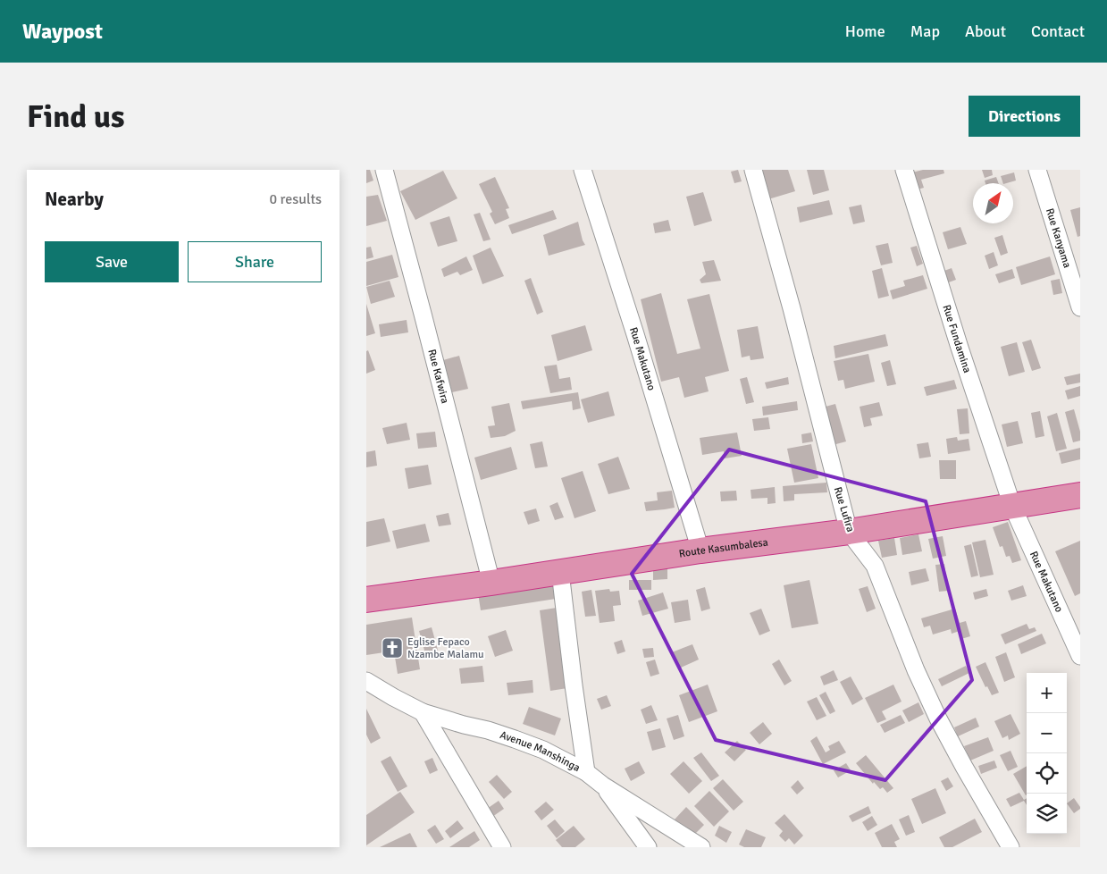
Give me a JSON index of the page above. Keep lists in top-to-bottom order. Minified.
{"streets":{"highway":["Route Kasumbalesa"],"street":["Rue Kanyama","Rue Fundamina","Rue Makutano","Rue Kafwira","Rue Lufira","Avenue Manshinga"]},"crossings":[["Rue Fundamina","Rue Makutano"],["Rue Fundamina","Route Kasumbalesa"],["Rue Makutano","Route Kasumbalesa"],["Rue Kafwira","Route Kasumbalesa"],["Rue Lufira","Route Kasumbalesa"]],"places":{"church":["Eglise Fepaco Nzambe Malamu"]},"north":"top right","page":{"header":"Waypost","nav":["Home","Map","About","Contact"],"buttons":["Directions",["Save","Share"]],"title":"Find us","heading":["Nearby","0 results"],"map_buttons":["+","−"]}}
